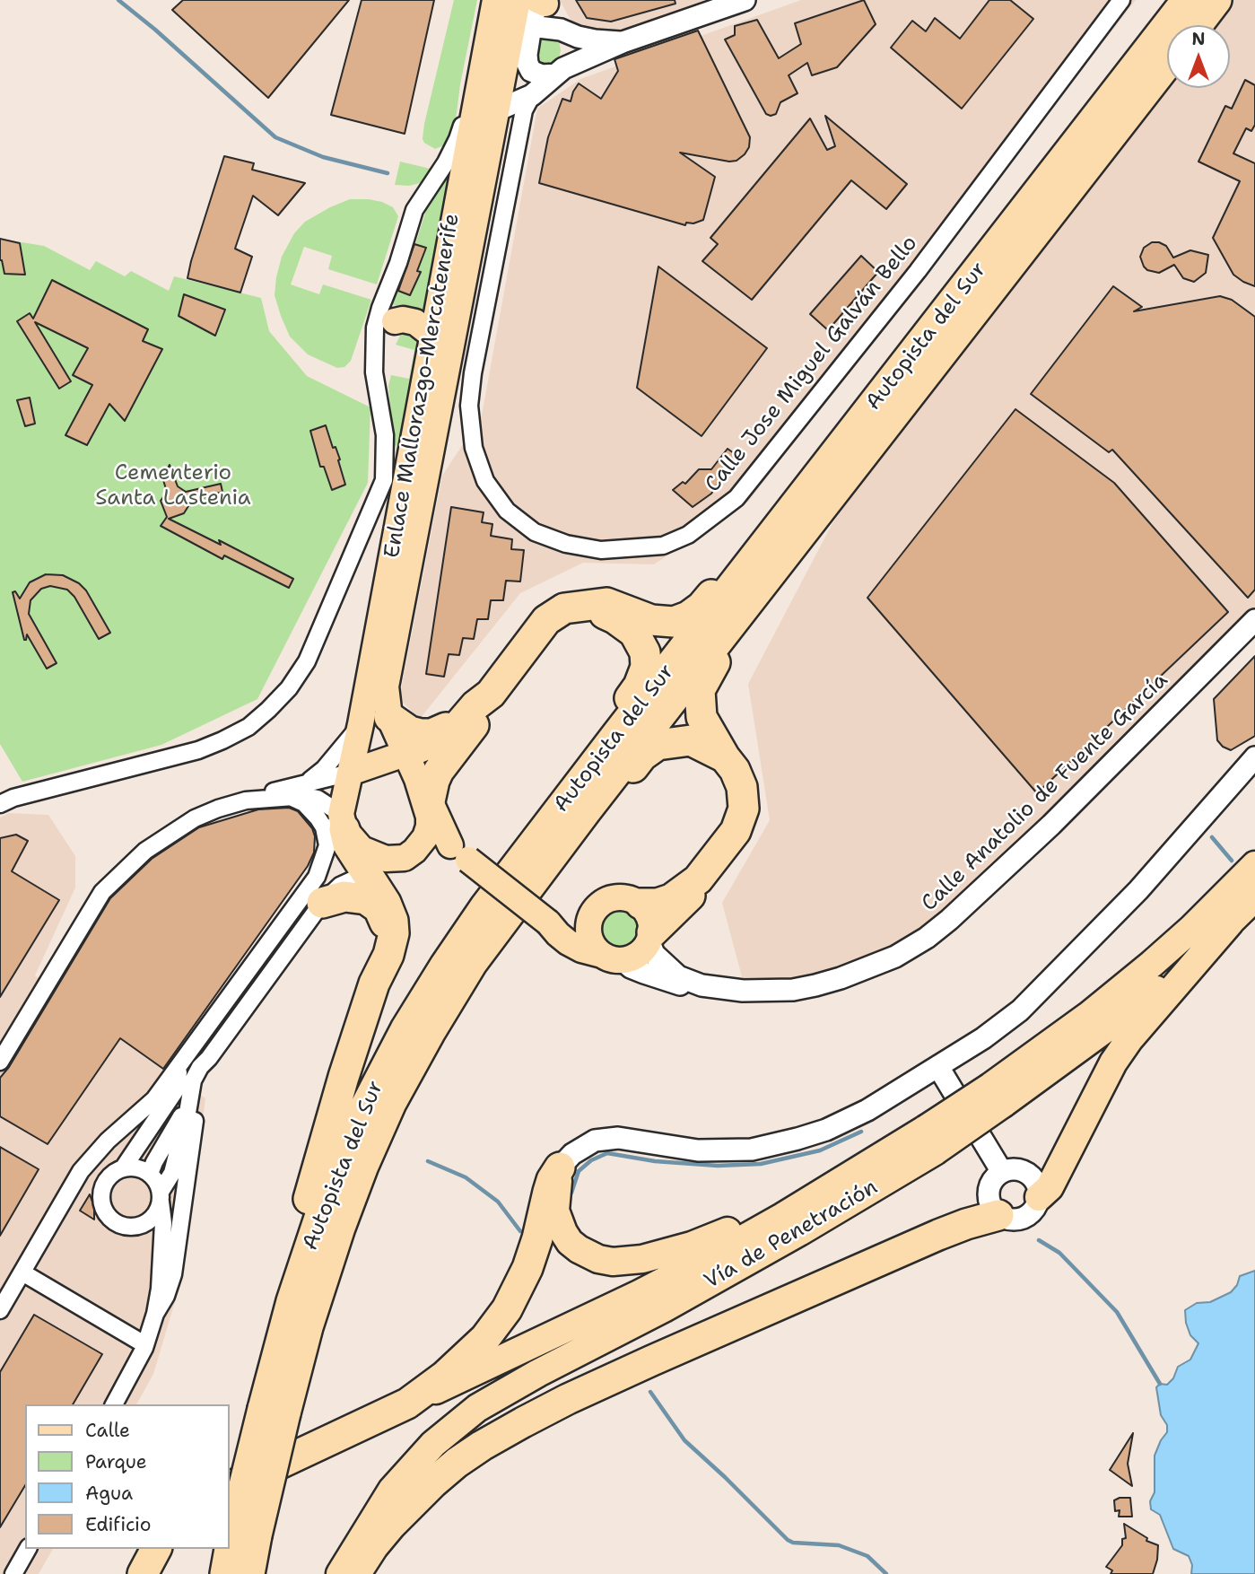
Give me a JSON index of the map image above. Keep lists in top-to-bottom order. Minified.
{"streets":{"highway":["Autopista del Sur","Vía de Penetración"],"main road":["Enlace Mallorazgo-Mercatenerife"],"street":["Calle Jose Miguel Galván Bello","Calle Anatolio de Fuente García"]},"parks":["Cementerio Santa Lastenia"],"legend":["Calle","Parque","Agua","Edificio"],"north":"top"}
